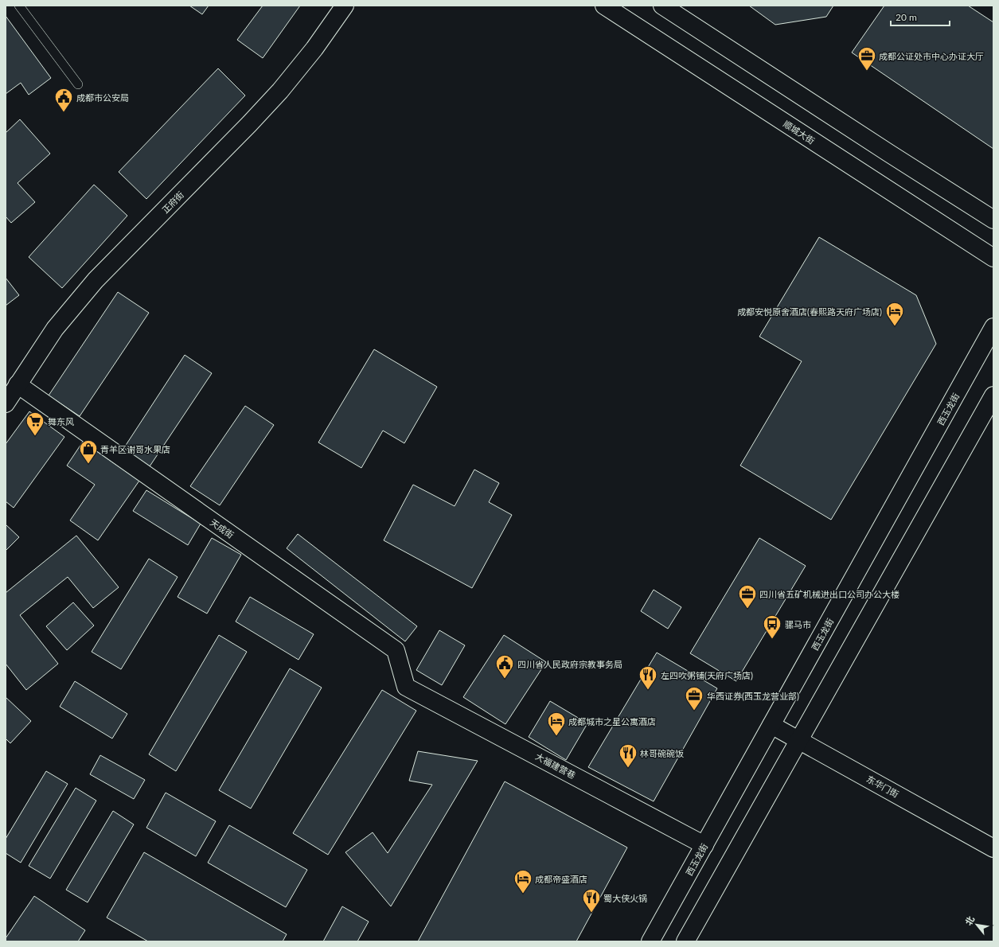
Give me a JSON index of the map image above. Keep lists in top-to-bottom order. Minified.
{"streets":{"main road":["顺城大街","正府街","西玉龙街","天成街","大福建营巷","东华门街"]},"crossings":[["正府街","天成街"],["西玉龙街","大福建营巷"],["西玉龙街","东华门街"],["天成街","大福建营巷"]],"places":{"office":["成都公证处市中心办证大厅","四川省五矿机械进出口公司办公大楼","华西证券(西玉龙营业部)"],"public building":["成都市公安局","四川省人民政府宗教事务局"],"hotel":["成都安悦原舍酒店(春熙路天府广场店)","成都城市之星公寓酒店","成都帝盛酒店"],"supermarket":["舞东风"],"shop":["青羊区谢哥水果店"],"bus stop":["骡马市"],"restaurant":["左四吹粥铺(天府广场店)","林哥碗碗饭","蜀大侠火锅"]},"scale_bar":"20 m","north":"top left"}
